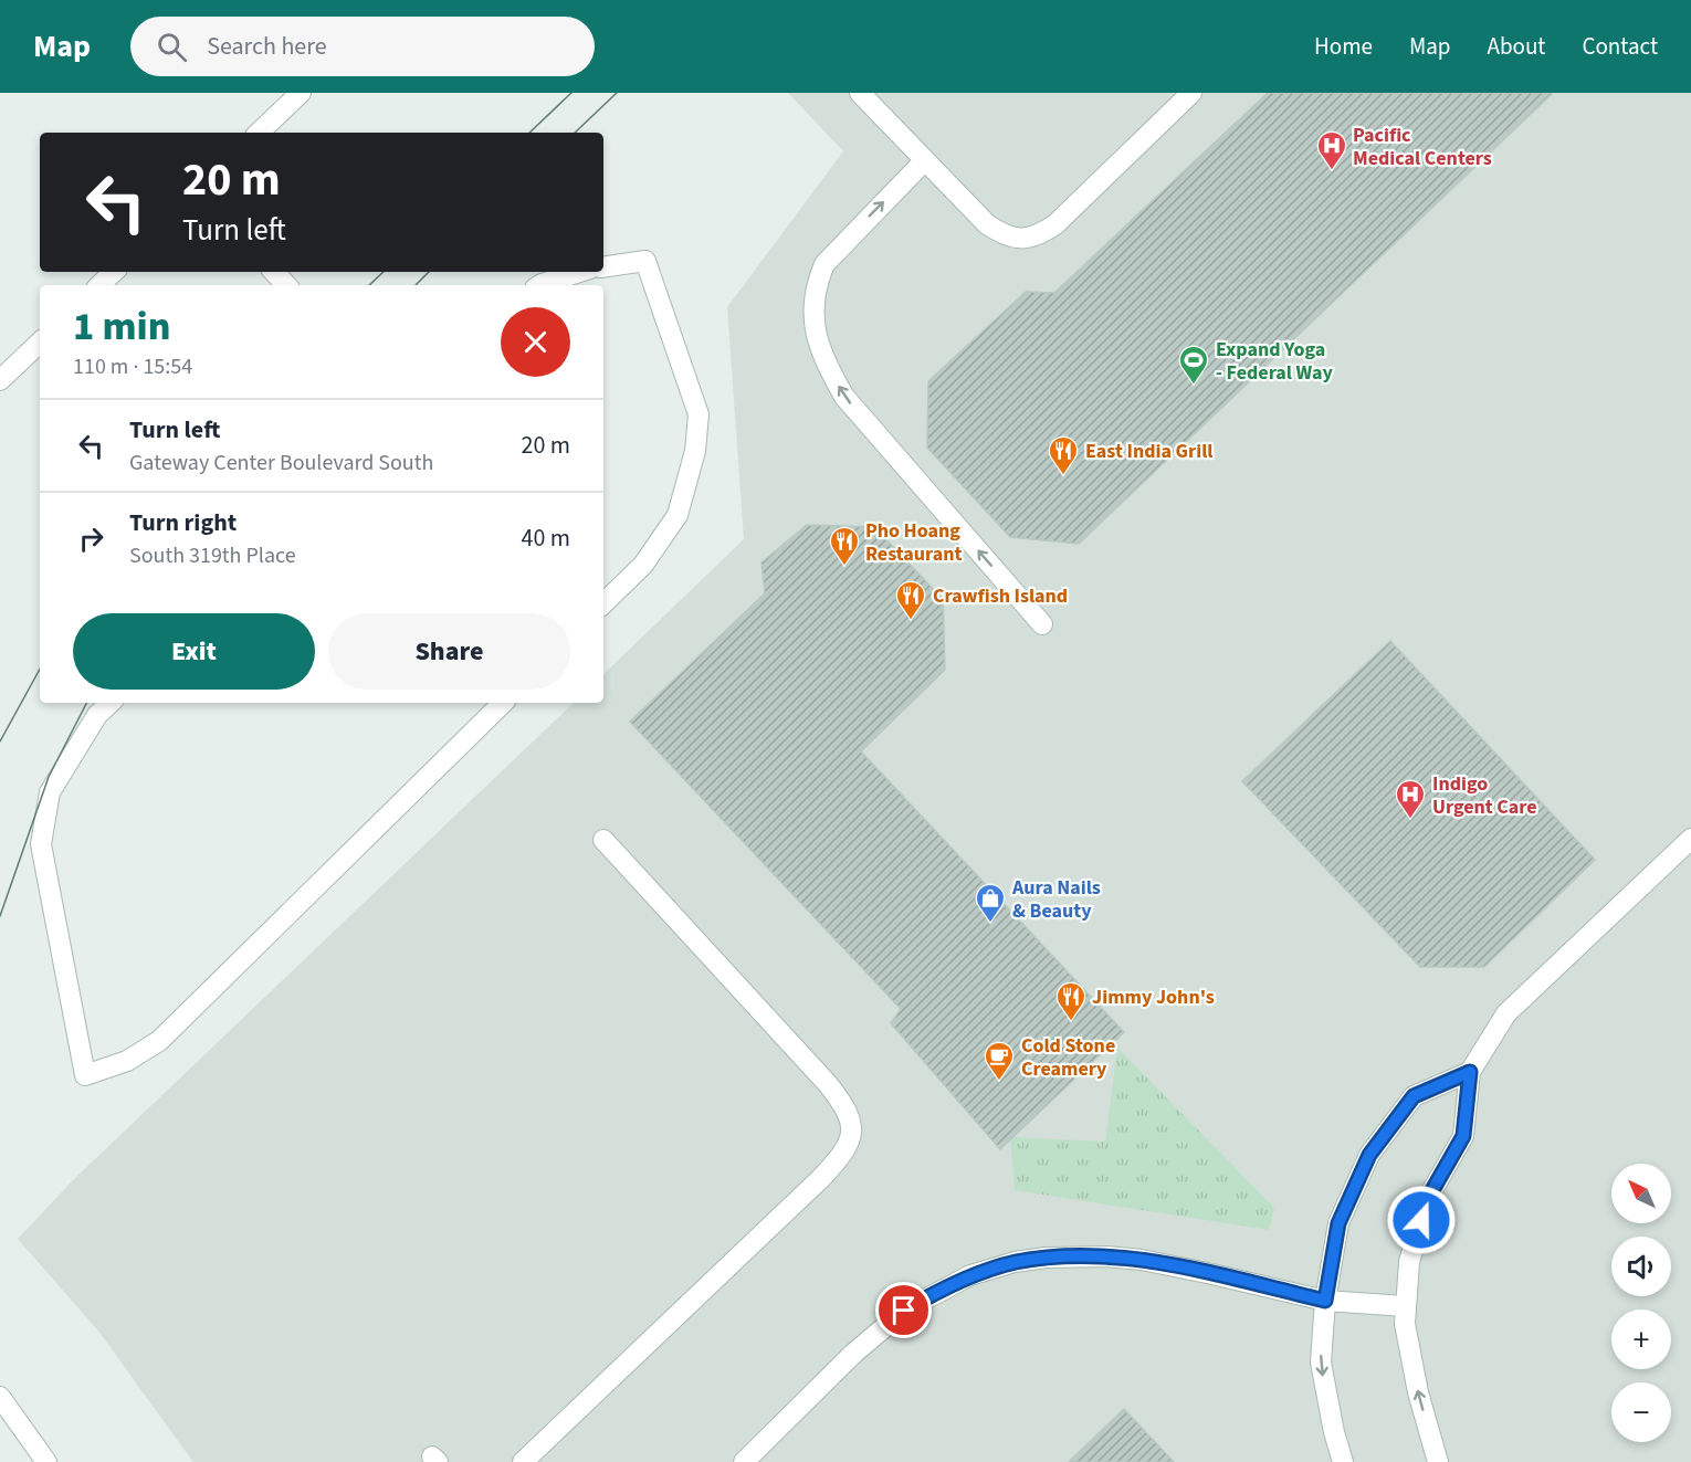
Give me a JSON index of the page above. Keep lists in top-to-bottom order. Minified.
{"places":{"hospital":["Pacific Medical Centers","Indigo Urgent Care"],"sports":["Expand Yoga - Federal Way"],"restaurant":["East India Grill","Pho Hoang Restaurant","Crawfish Island","Jimmy John's"],"shop":["Aura Nails & Beauty"],"cafe":["Cold Stone Creamery"]},"north":"top left","page":{"header":"Map","search":"Search here","nav":["Home","Map","About","Contact"],"turn":["20 m","Turn left"],"heading":["1 min","110 m · 15:54"],"list":[{"name":"Turn left","note":"Gateway Center Boulevard South","value":"20 m"},{"name":"Turn right","note":"South 319th Place","value":"40 m"}],"buttons":["Exit","Share"],"map_buttons":["+","−"]}}
